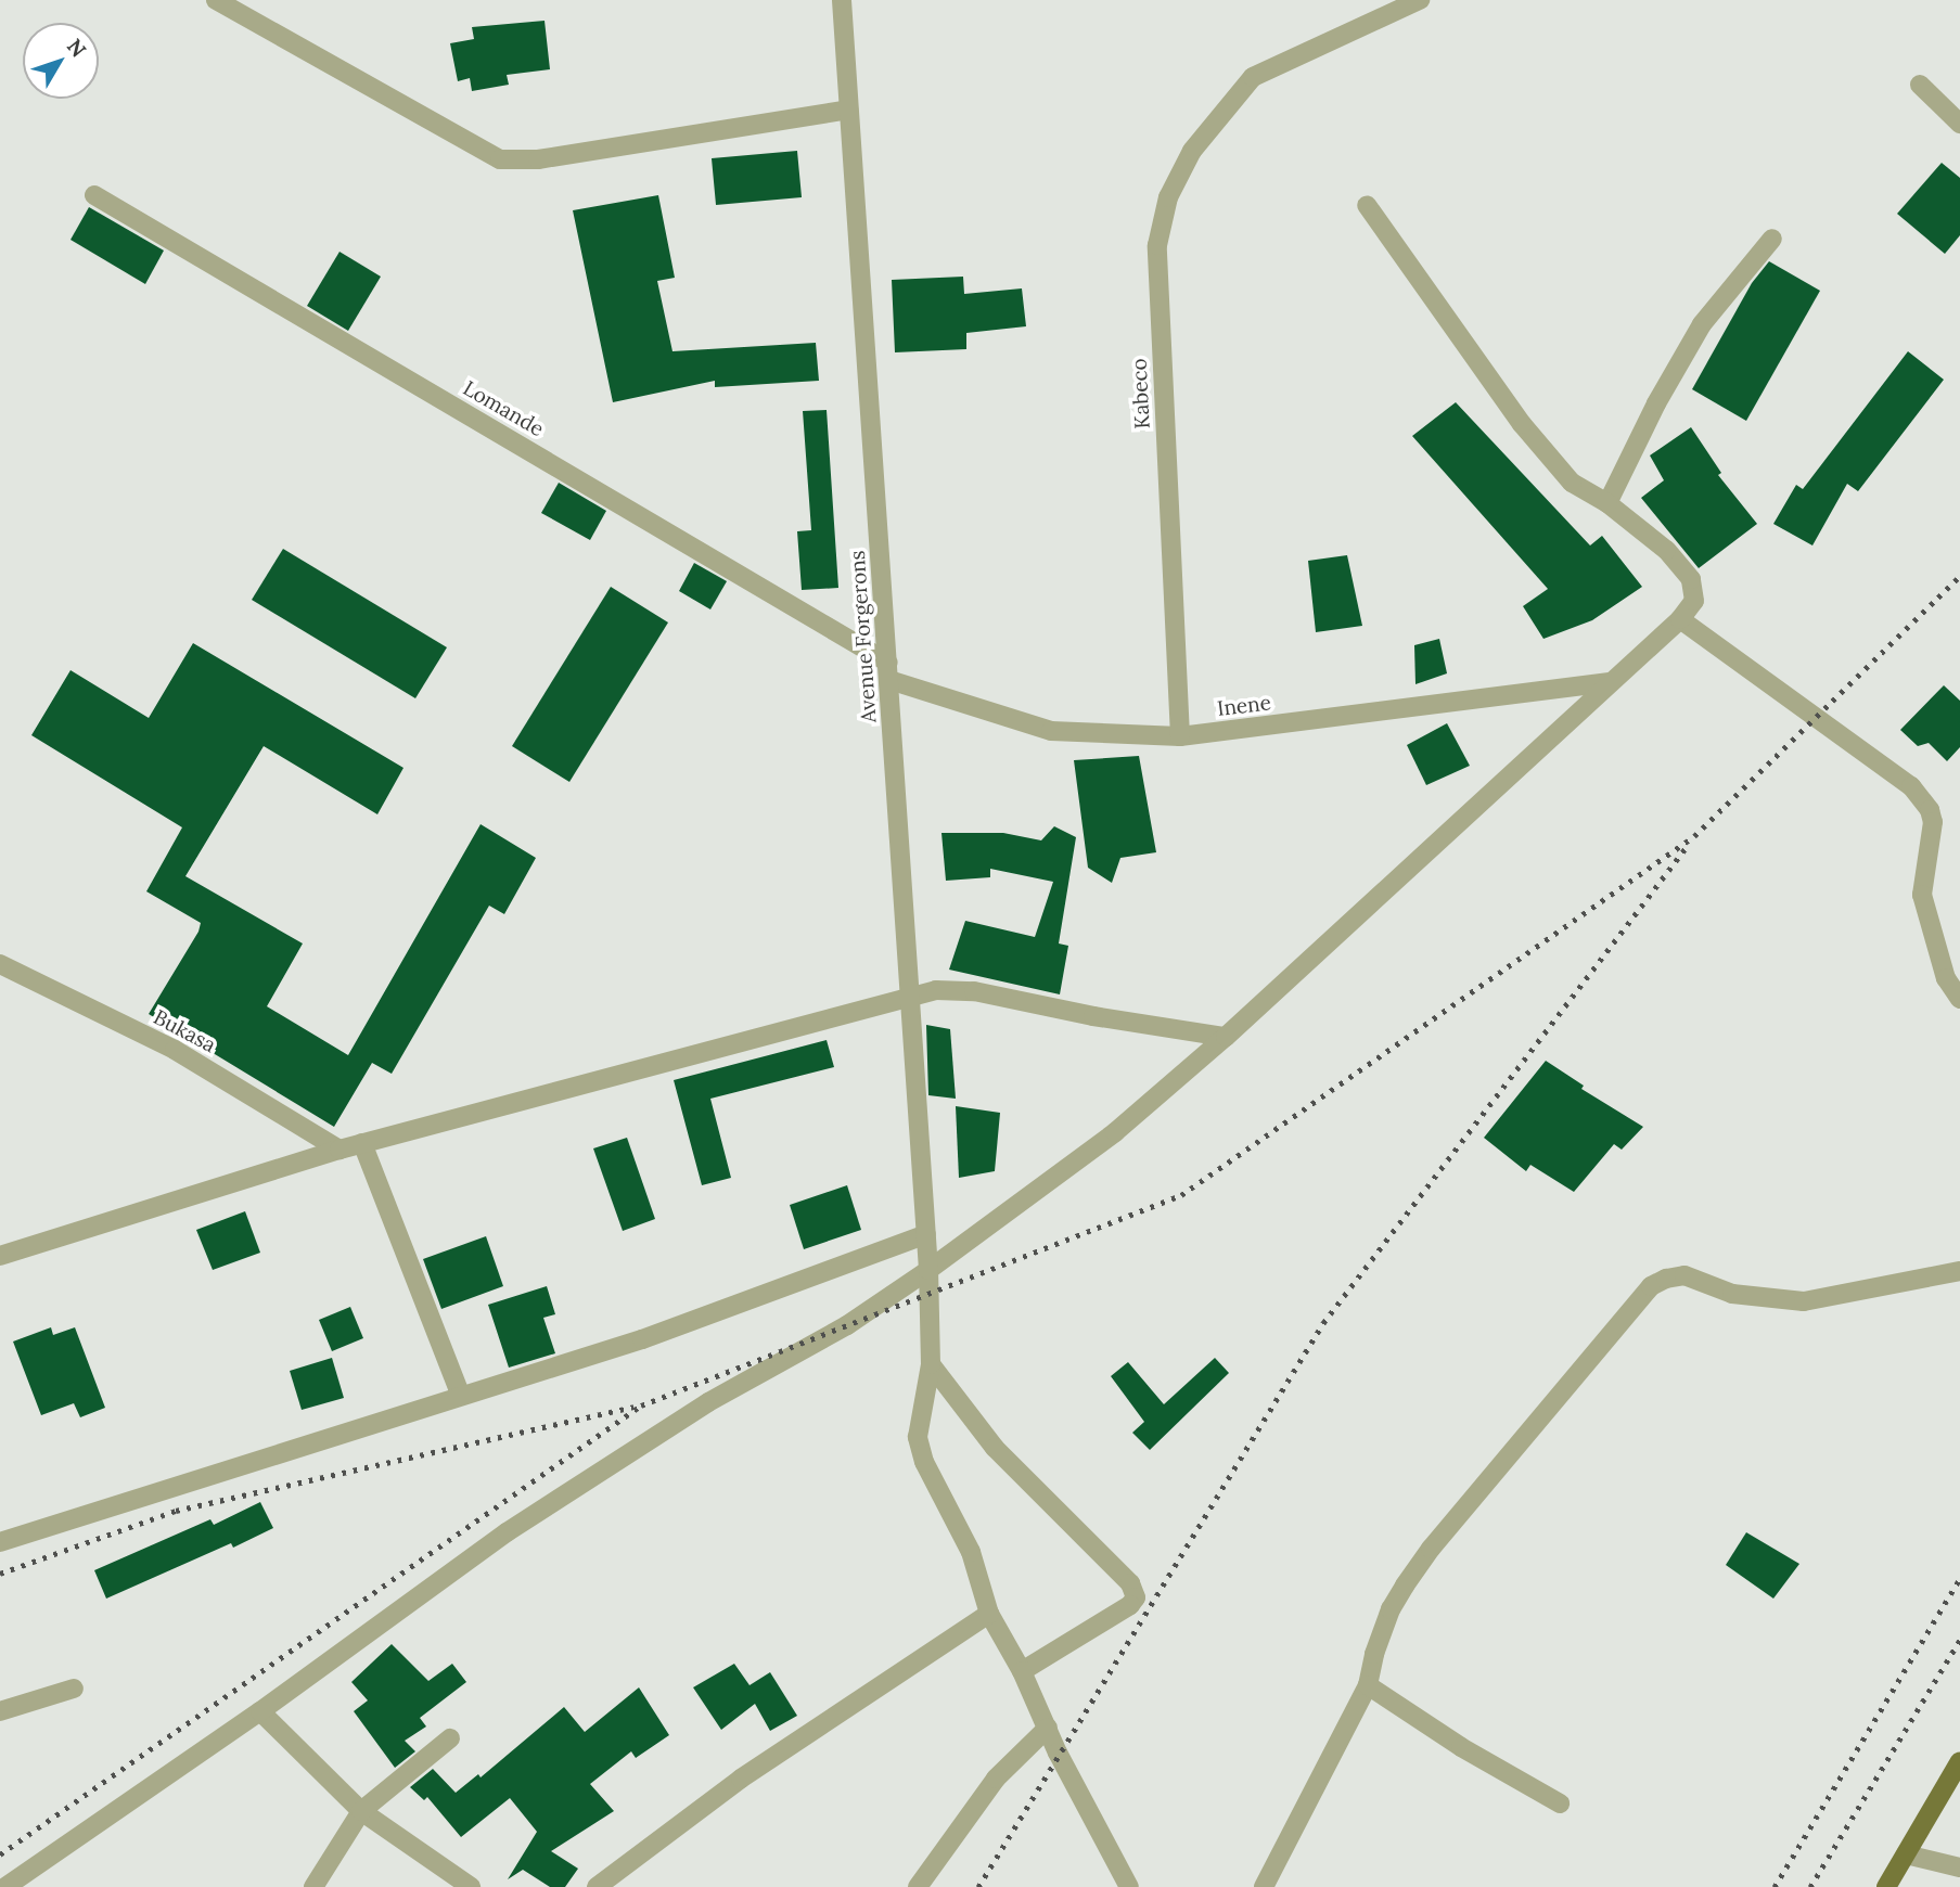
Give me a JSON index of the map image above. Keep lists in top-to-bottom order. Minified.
{"streets":{"street":["Kabeco","Lomande","Avenue Forgerons","Inene","Bukasa"]},"crossings":[["Kabeco","Inene"],["Lomande","Avenue Forgerons"],["Lomande","Inene"],["Avenue Forgerons","Inene"]],"north":"top right"}
